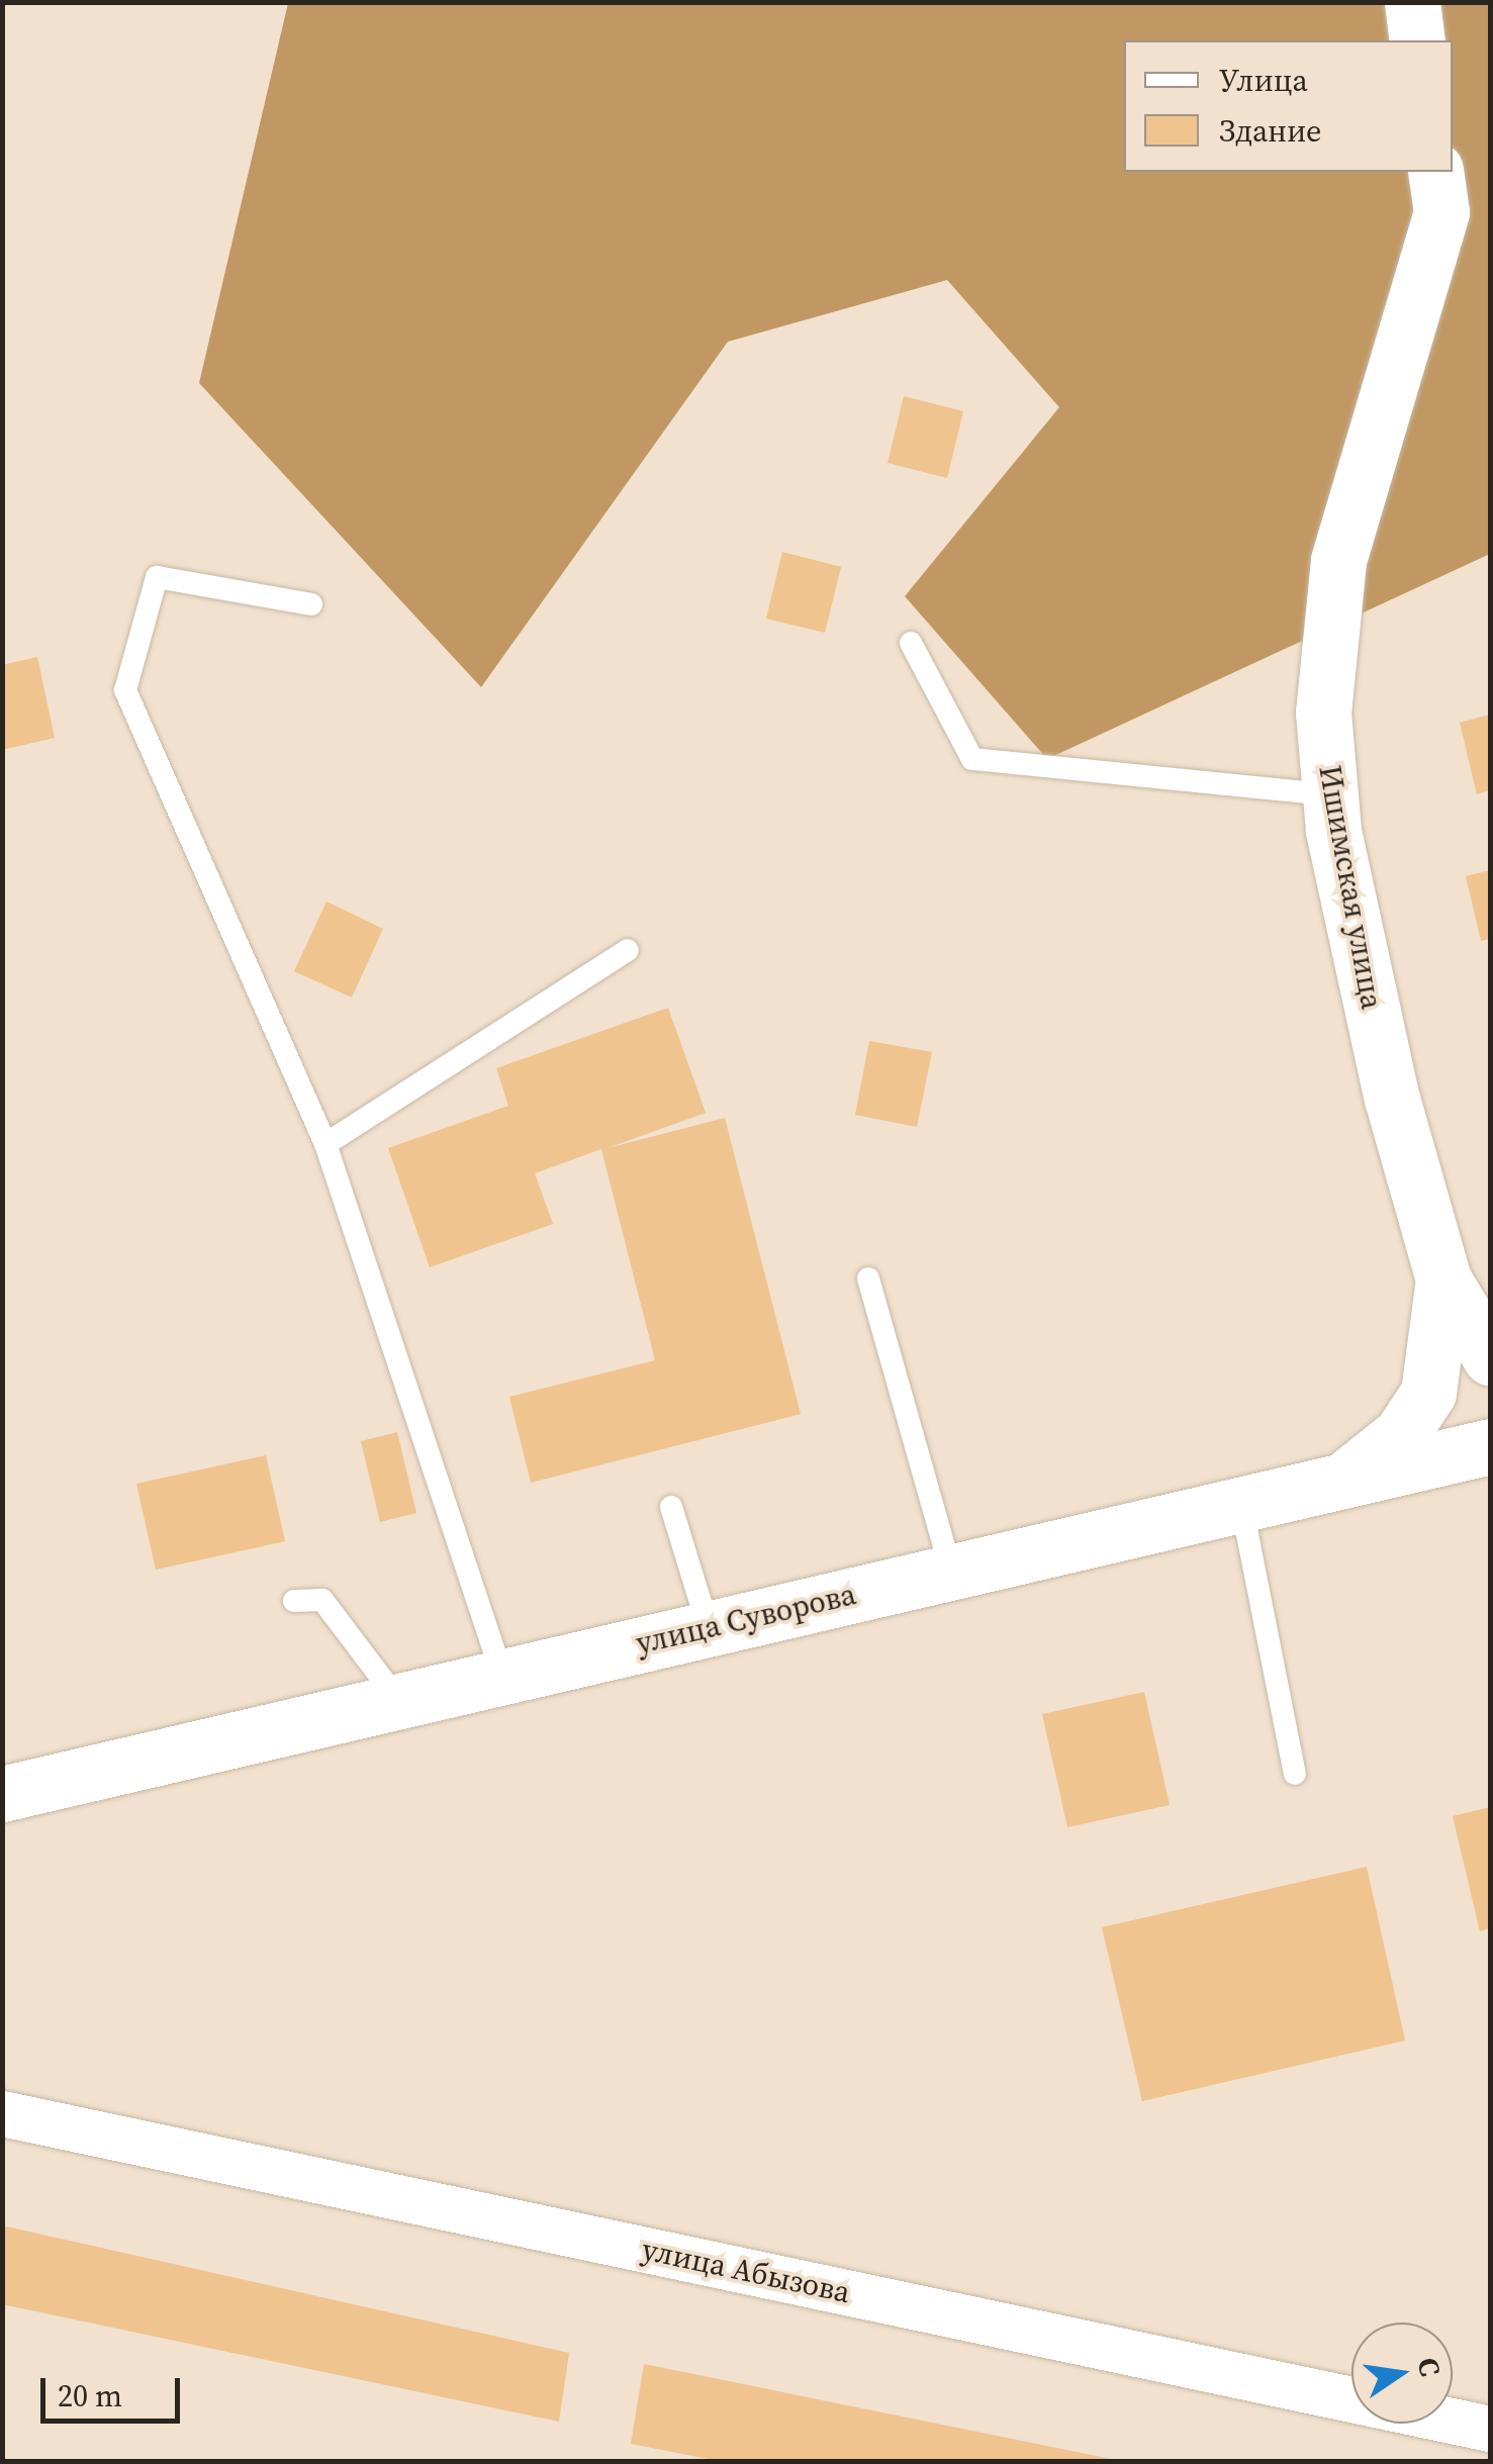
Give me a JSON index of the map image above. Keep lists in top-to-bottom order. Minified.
{"streets":{"main road":["Ишимская улица","улица Суворова"],"street":["улица Абызова"]},"legend":["Улица","Здание"],"scale_bar":"20 m","north":"right"}
